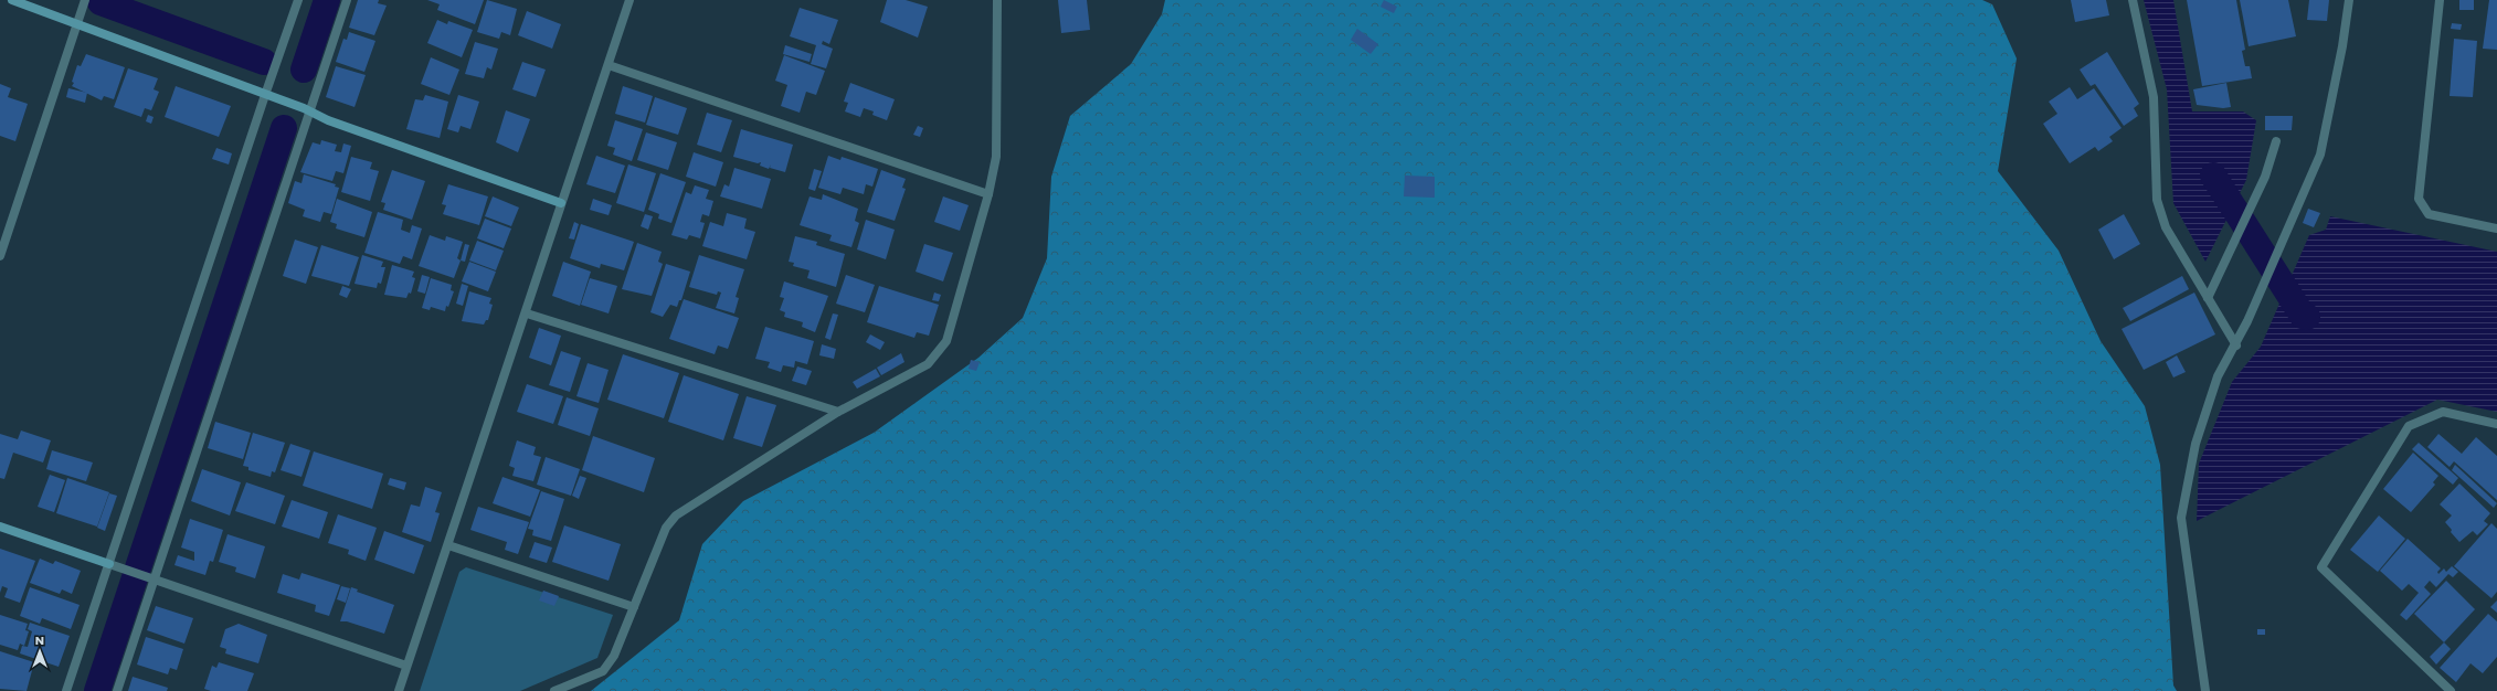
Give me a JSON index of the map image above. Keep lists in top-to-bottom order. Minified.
{"north":"top"}
